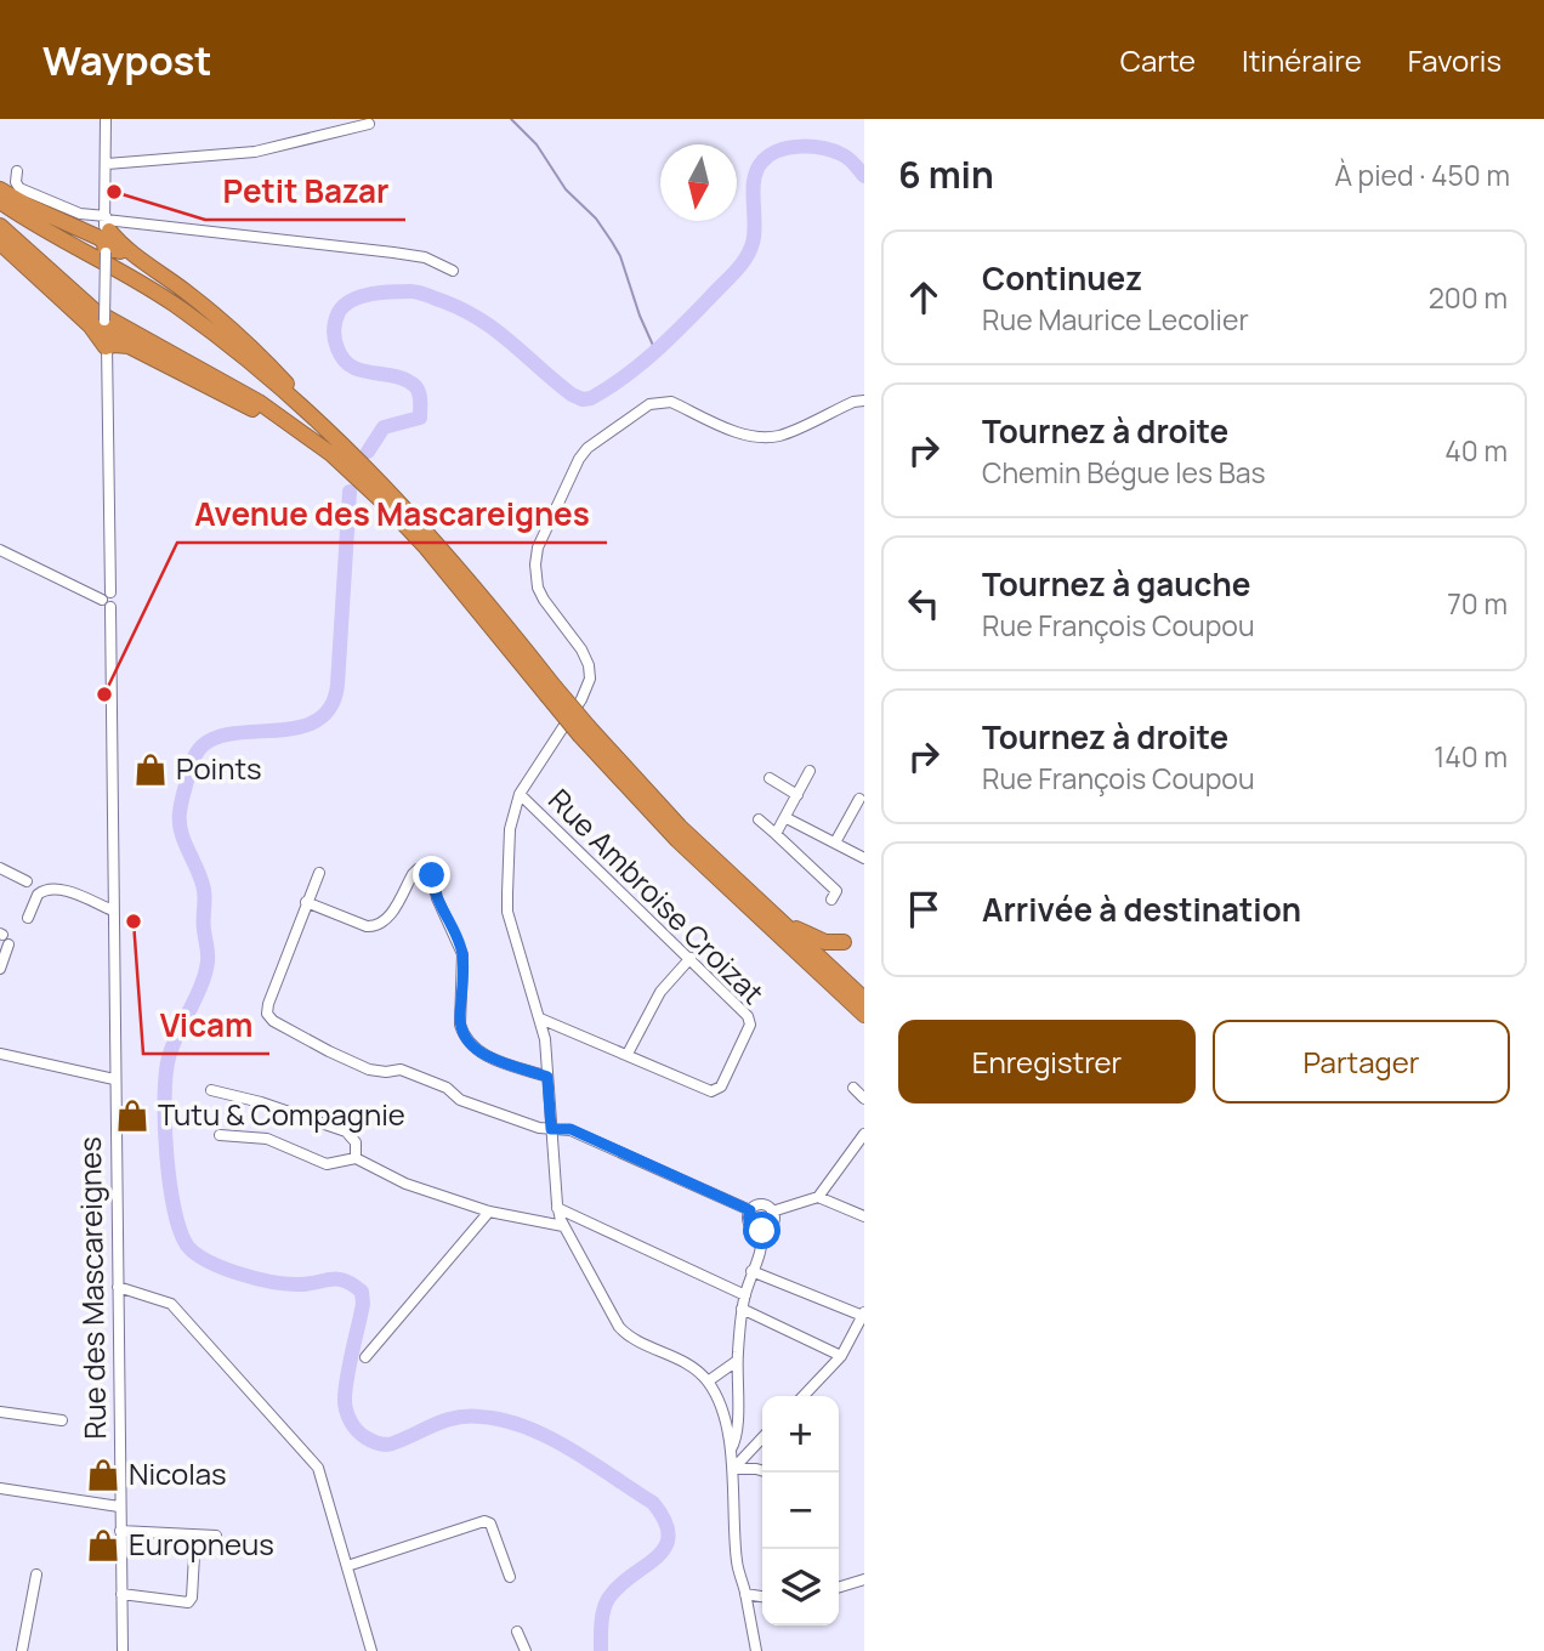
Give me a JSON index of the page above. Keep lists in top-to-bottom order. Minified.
{"streets":{"street":["Rue Ambroise Croizat","Rue des Mascareignes"]},"places":{"other":["Petit Bazar","Avenue des Mascareignes","Vicam"],"shop":["Points","Tutu & Compagnie","Nicolas","Europneus"]},"north":"bottom","page":{"header":"Waypost","nav":["Carte","Itinéraire","Favoris"],"heading":["6 min","À pied · 450 m"],"list":[["Continuez","Rue Maurice Lecolier","200 m"],["Tournez à droite","Chemin Bégue les Bas","40 m"],["Tournez à gauche","Rue François Coupou","70 m"],["Tournez à droite","Rue François Coupou","140 m"],"Arrivée à destination"],"buttons":["Enregistrer","Partager"],"map_buttons":["+","−"]}}
